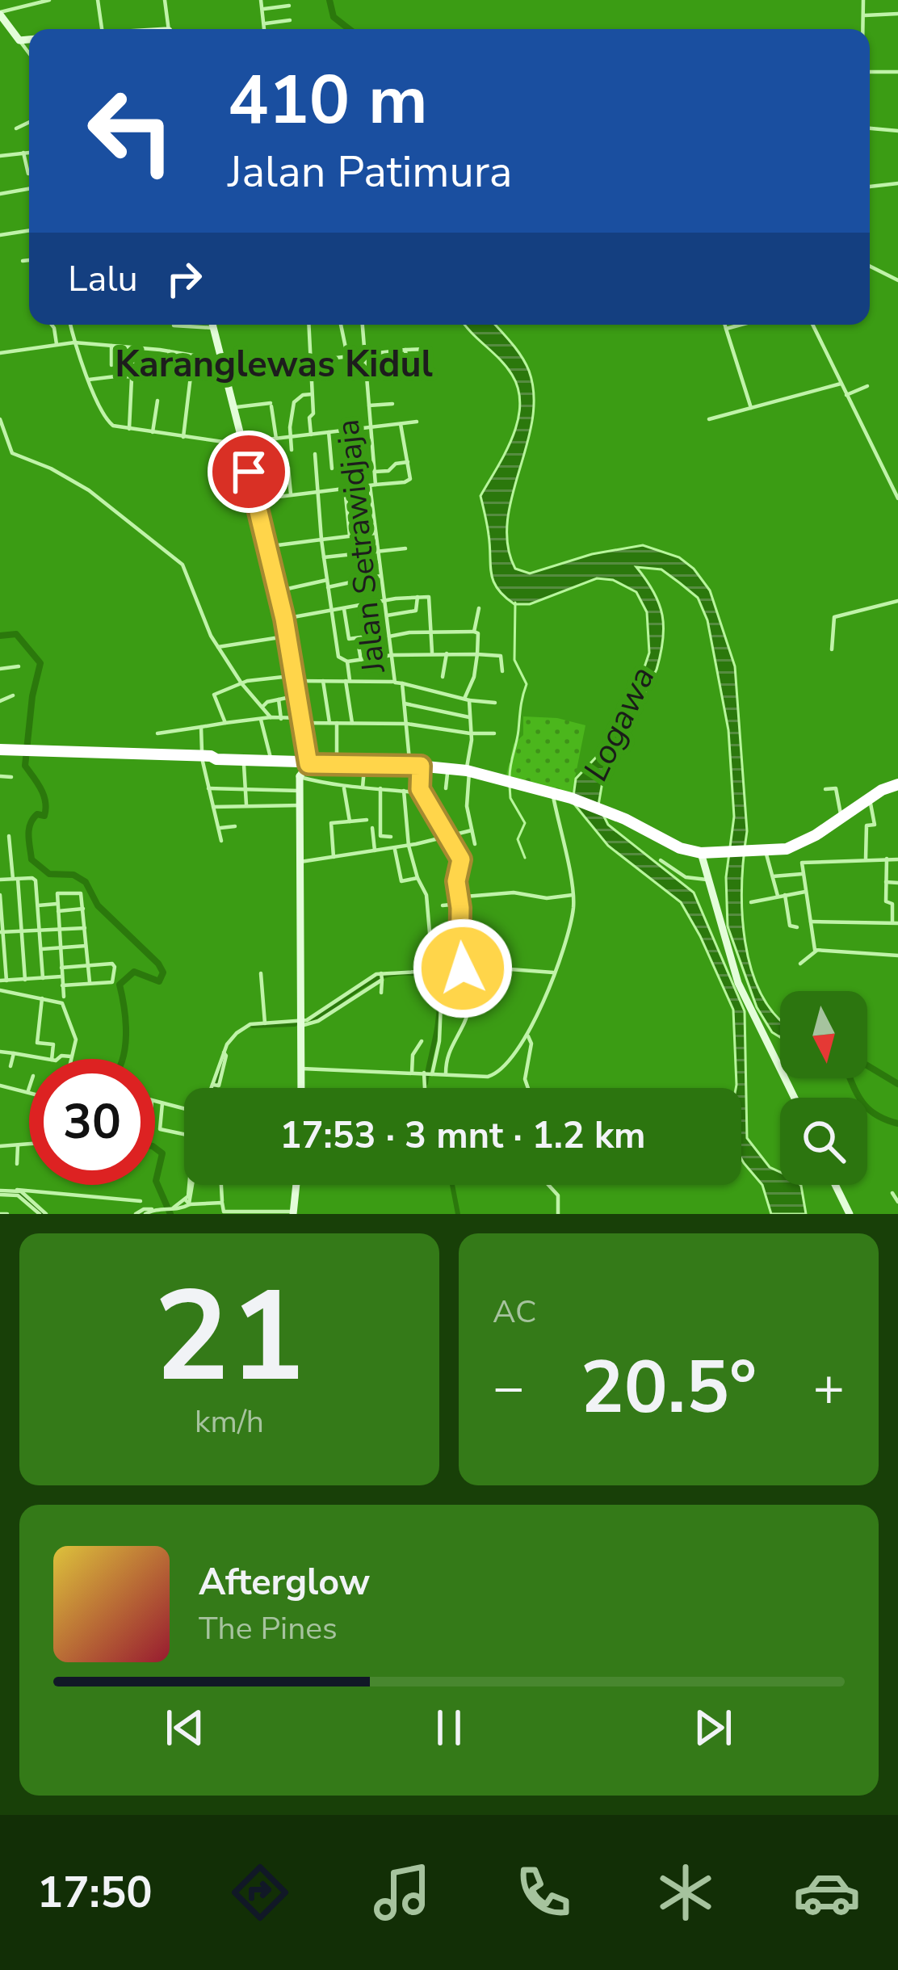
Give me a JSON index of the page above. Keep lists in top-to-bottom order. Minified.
{"streets":{"street":["Jalan Setrawidjaja"]},"districts":["Karanglewas Kidul"],"water":["Logawa"],"north":"bottom","page":{"turn":["410 m","Jalan Patimura"],"then":"Lalu","limit":"30","trip":"17:53 · 3 mnt · 1.2 km","tile":[["21","km/h"],"AC"],"heat":["−","20.5°","+"],"song":["Afterglow","The Pines"],"tabs":"17:50"}}
